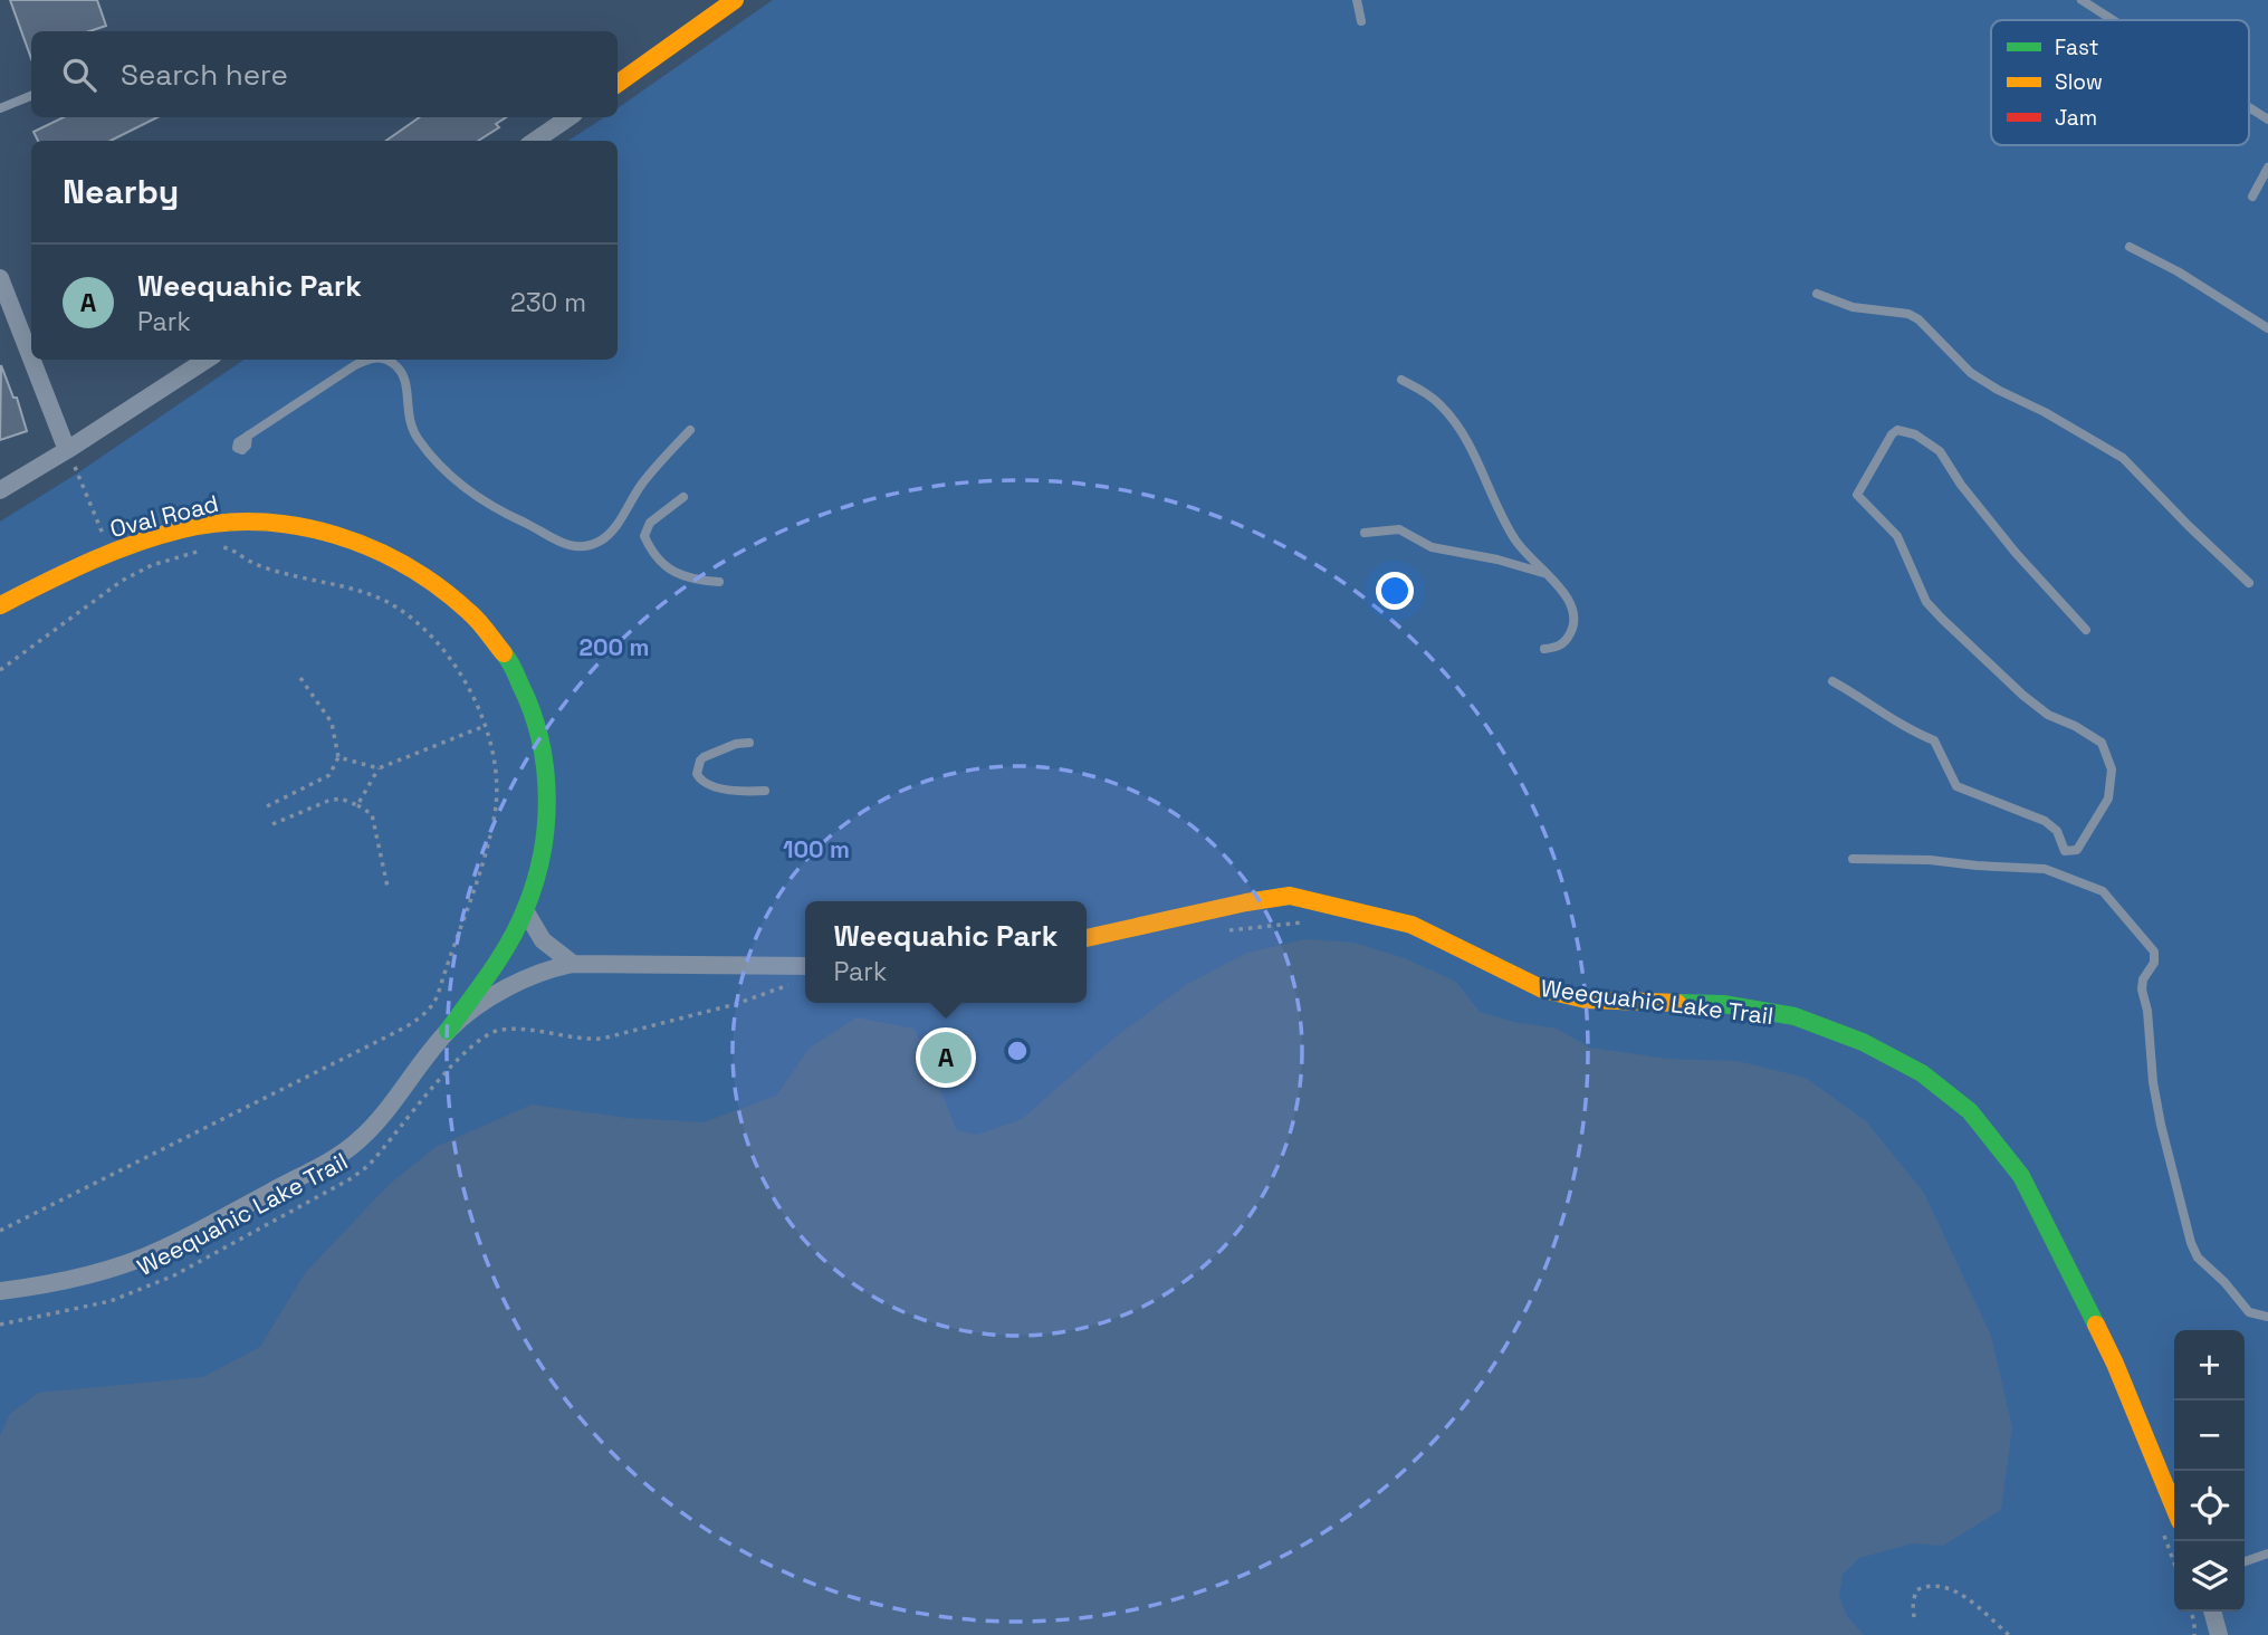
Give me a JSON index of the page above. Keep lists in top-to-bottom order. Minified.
{"streets":{"street":["Oval Road"],"path":["Weequahic Lake Trail"]},"legend":["Fast","Slow","Jam"],"page":{"search":"Search here","heading":"Nearby","list":[{"mark":"A","name":"Weequahic Park","note":"Park","value":"230 m"}],"popup":["Weequahic Park","Park"],"pins":"A","map_buttons":["+","−"]},"rings":["200 m","100 m"]}
